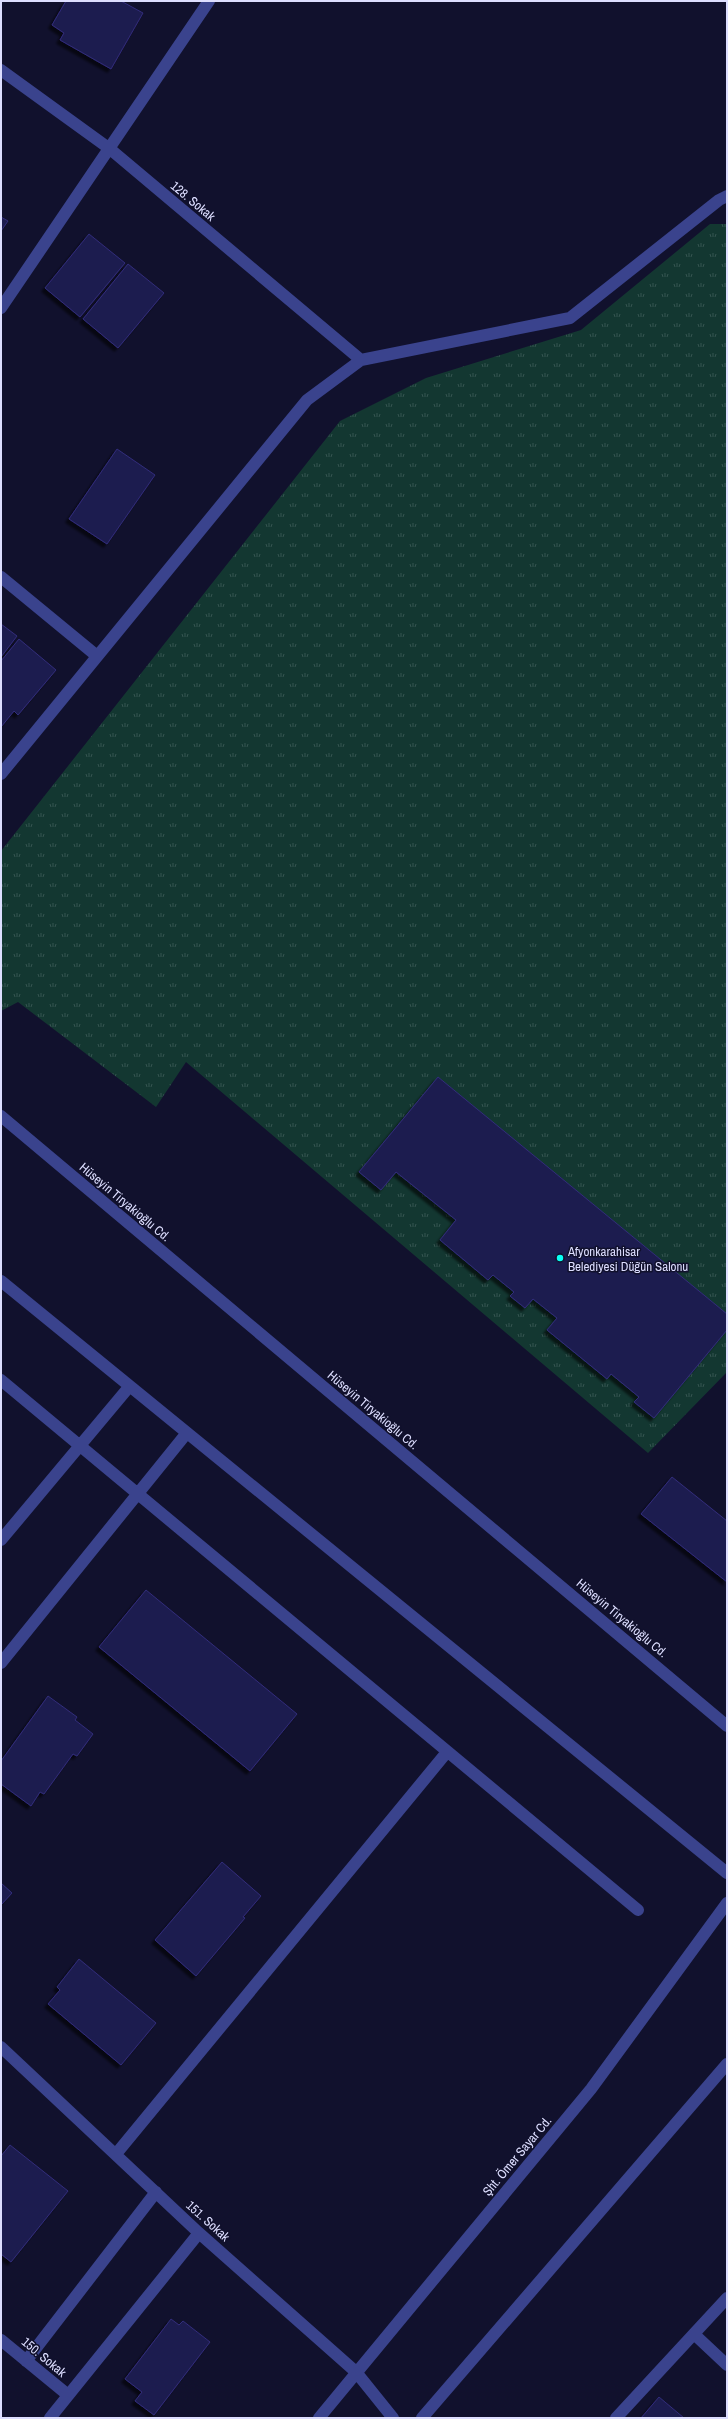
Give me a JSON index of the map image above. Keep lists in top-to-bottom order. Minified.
{"streets":{"street":["128. Sokak","Hüseyin Tiryakioğlu Cd.","Şht. Ömer Sayar Cd.","151. Sokak","150. Sokak"]},"crossings":[["Şht. Ömer Sayar Cd.","151. Sokak"]],"places":["Afyonkarahisar Belediyesi Düğün Salonu"]}
